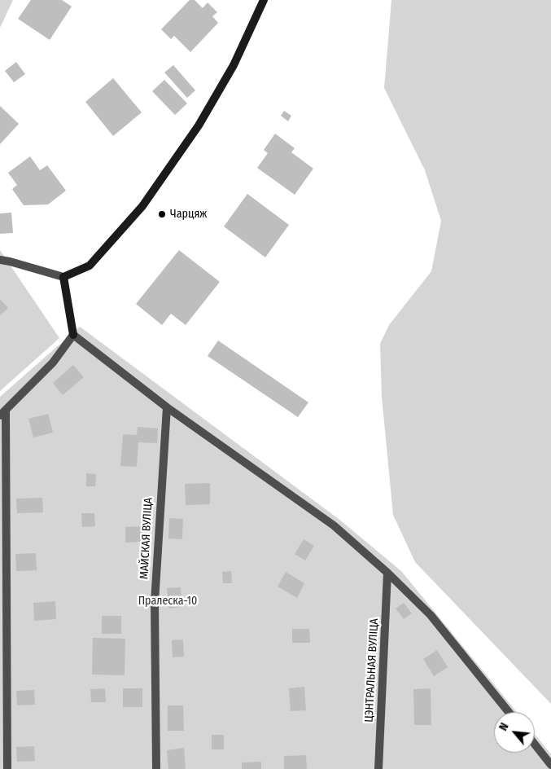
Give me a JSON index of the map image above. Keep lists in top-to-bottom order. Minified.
{"streets":{"street":["МАЙСКАЯ ВУЛІЦА","ЦЭНТРАЛЬНАЯ ВУЛІЦА"]},"parks":["Пралеска-10"],"places":["Чарцяж"],"north":"top left"}
